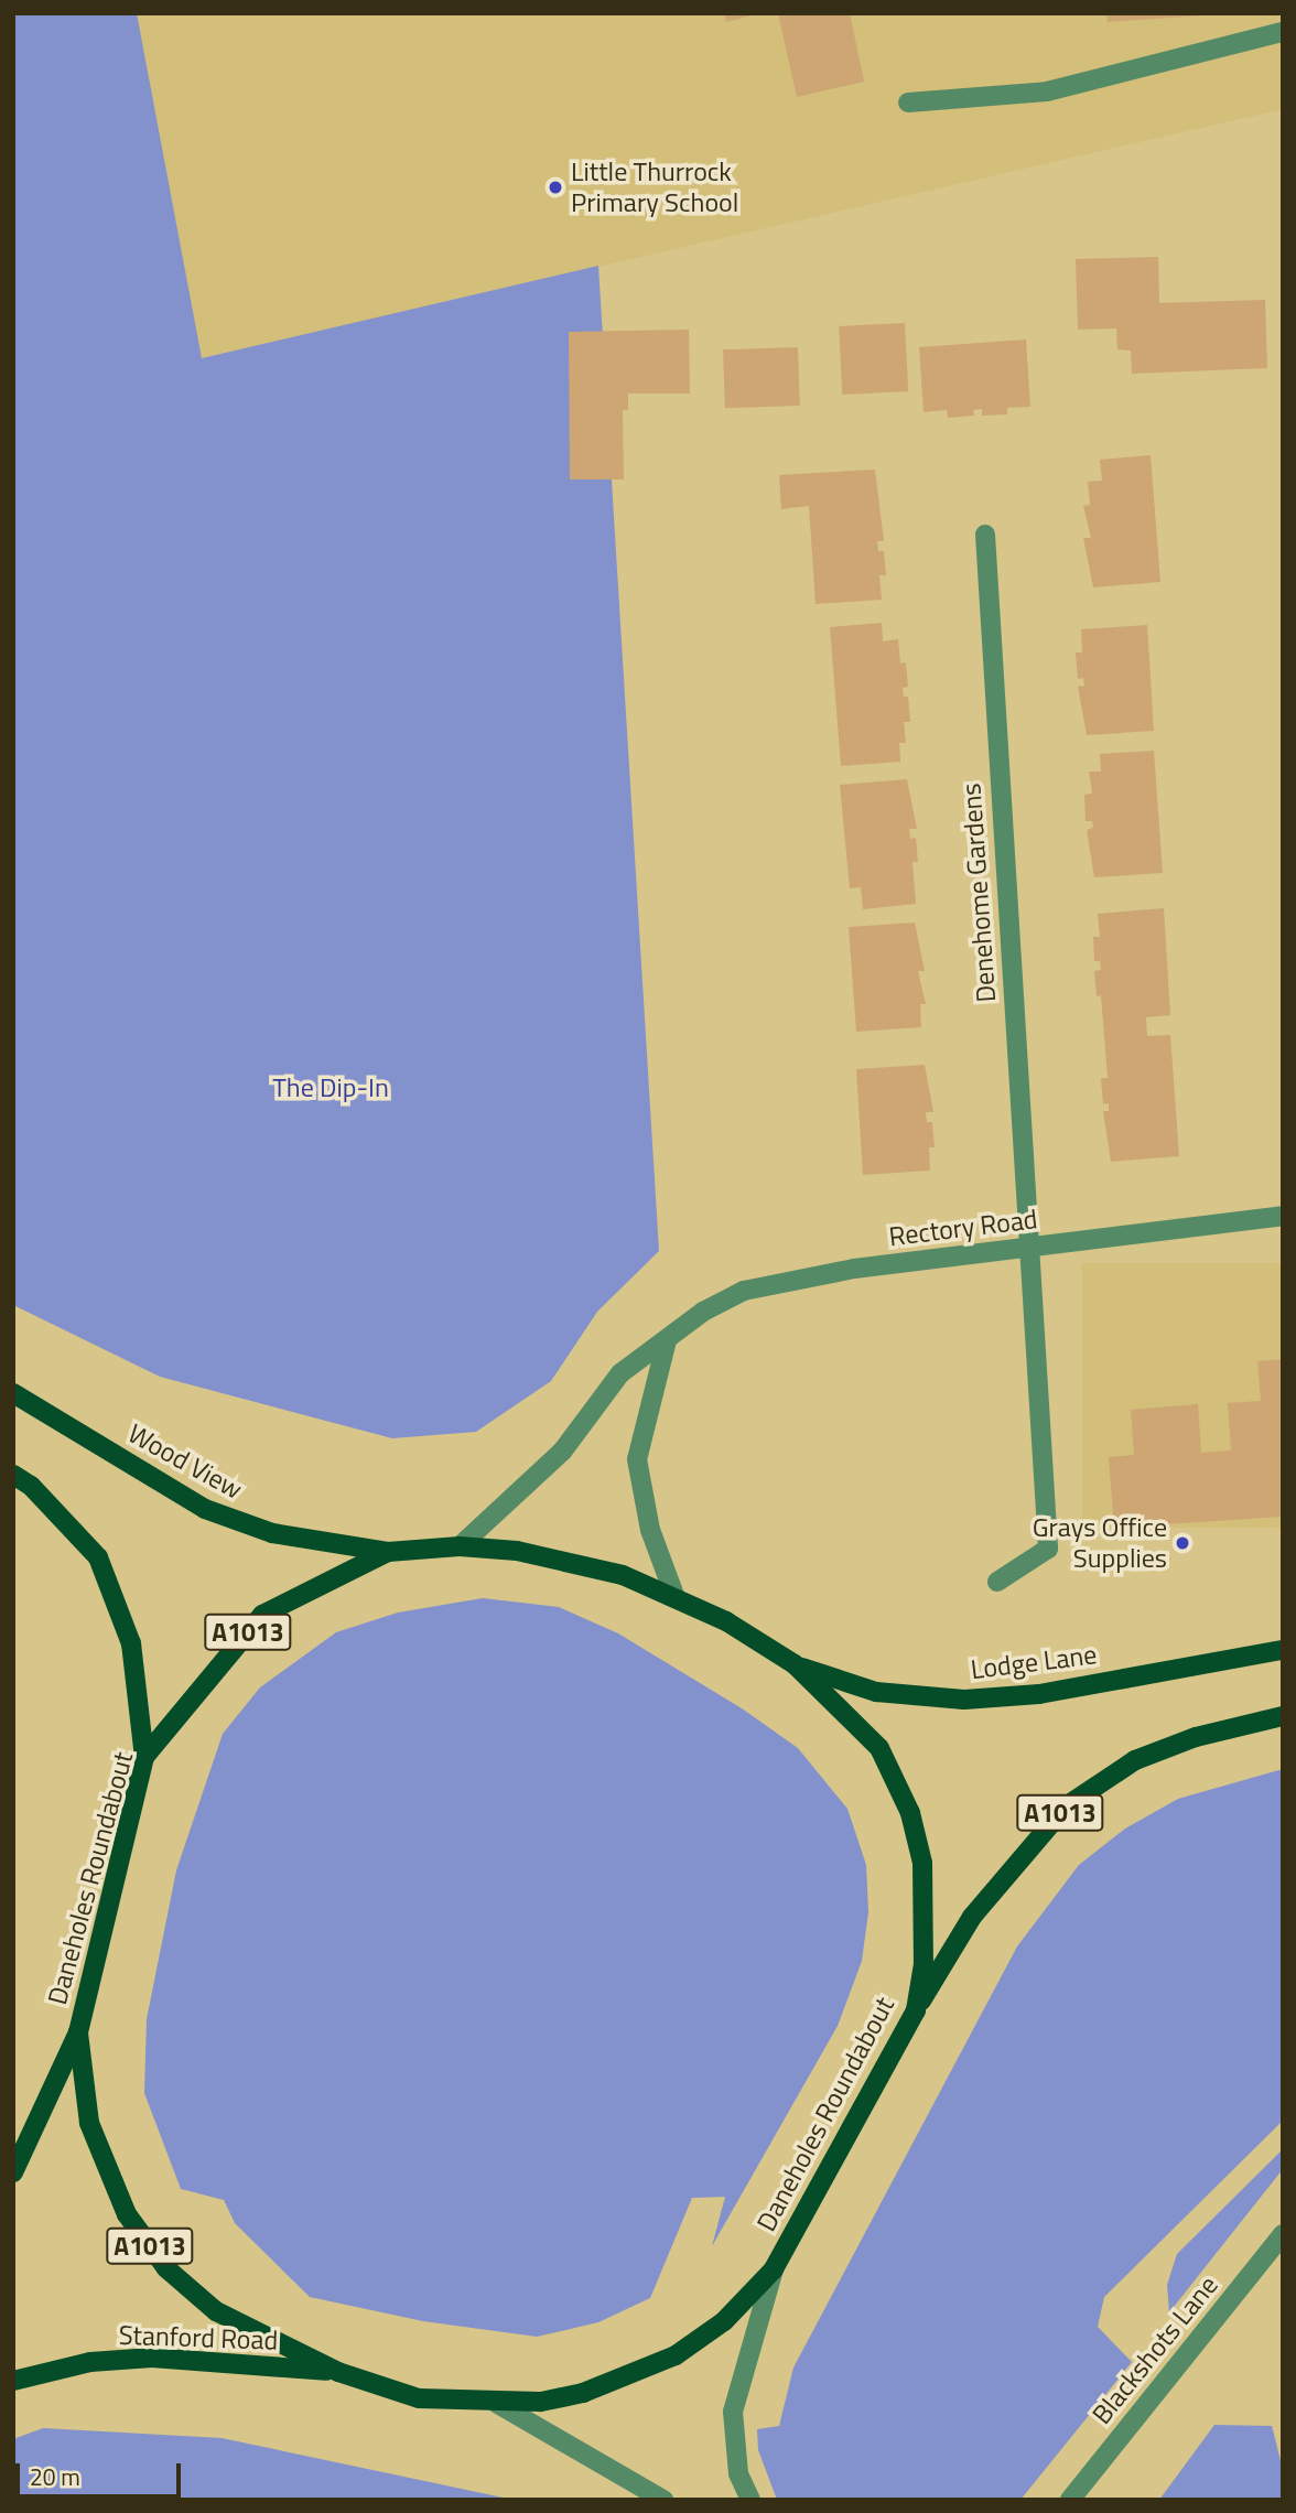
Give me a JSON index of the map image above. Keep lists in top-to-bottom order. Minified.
{"streets":{"main road":["Wood View","A1013","Lodge Lane","Daneholes Roundabout","Stanford Road"],"street":["Denehome Gardens","Rectory Road","Blackshots Lane"]},"crossings":[["Denehome Gardens","Rectory Road"],["Rectory Road","Daneholes Roundabout"],["Wood View","Daneholes Roundabout"],["A1013","Daneholes Roundabout"],["Lodge Lane","Daneholes Roundabout"],["Daneholes Roundabout","Stanford Road"]],"parks":["The Dip-In"],"places":["Little Thurrock Primary School","Grays Office Supplies"],"scale_bar":"20 m"}
